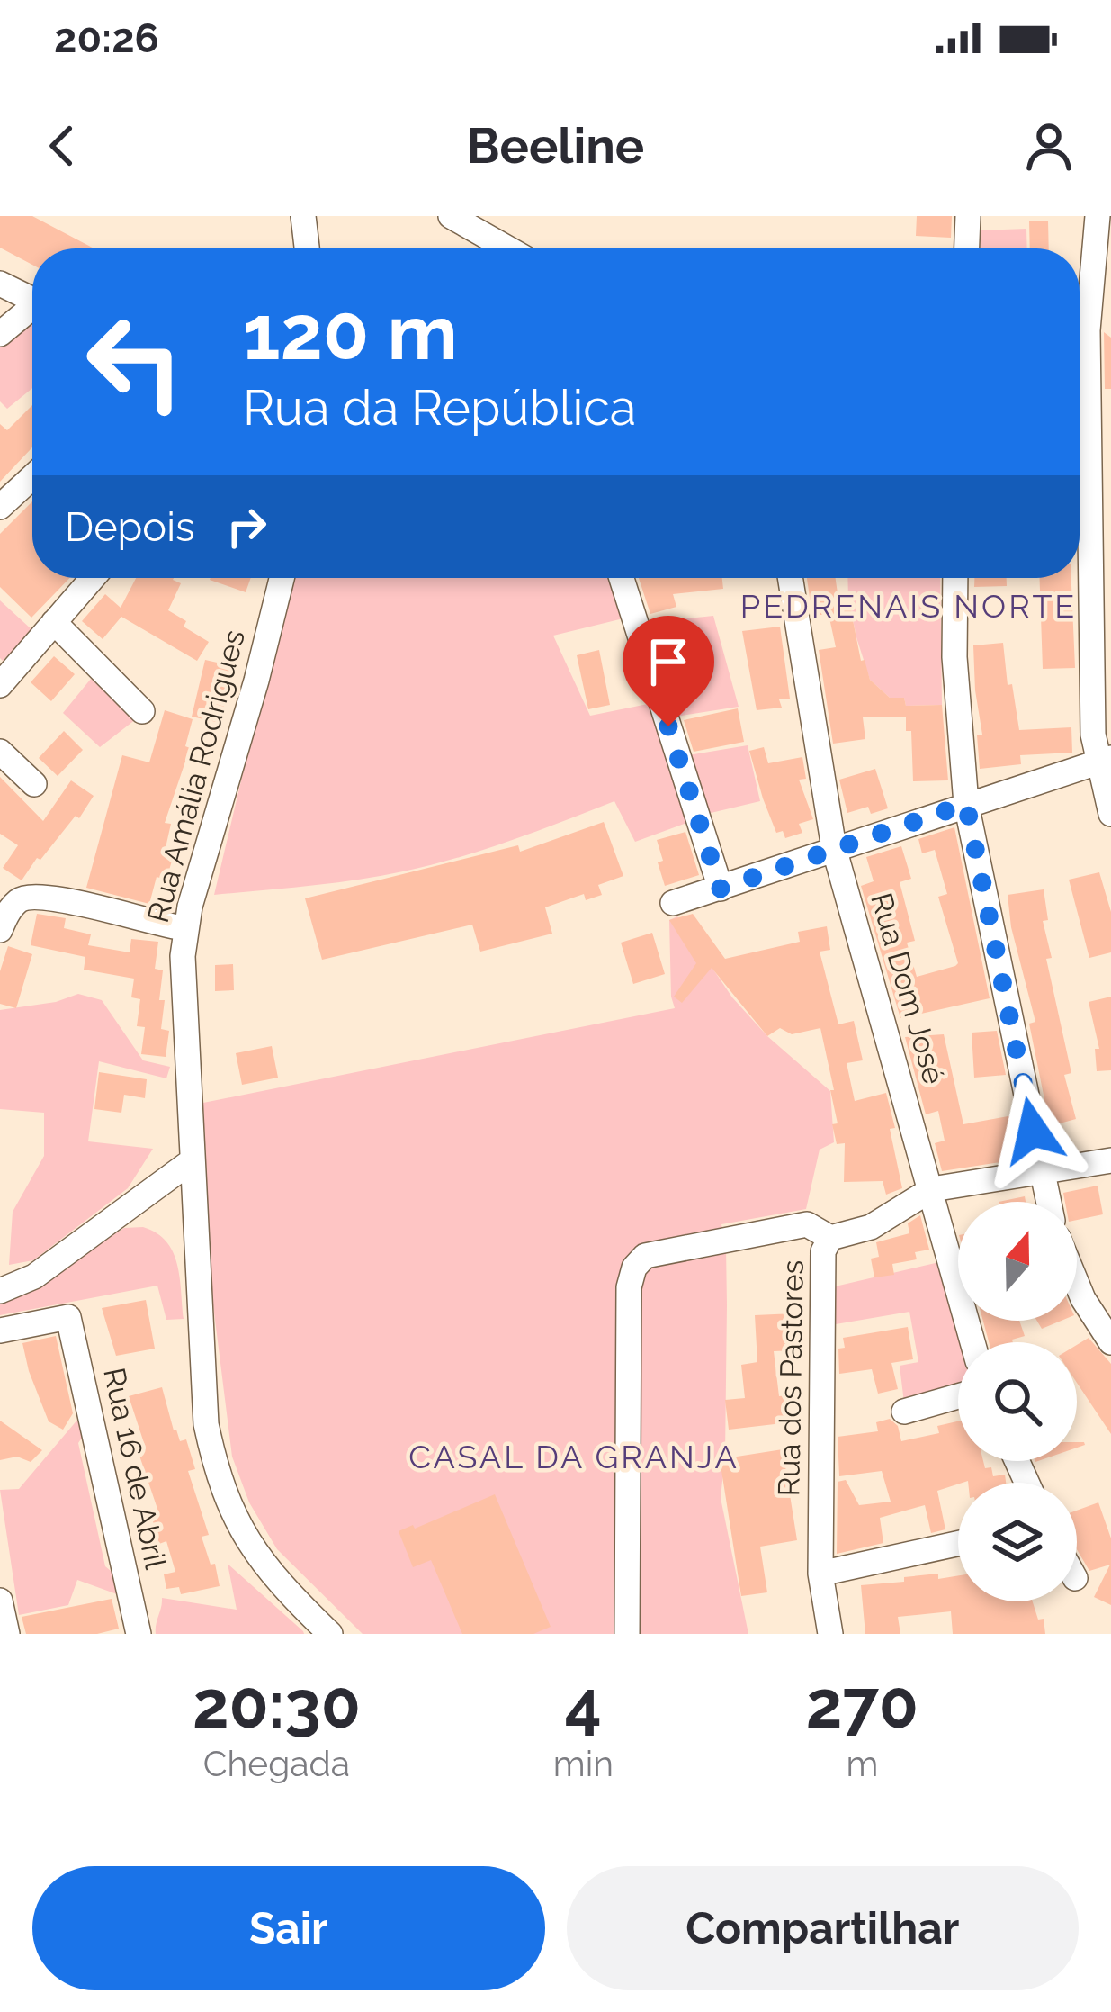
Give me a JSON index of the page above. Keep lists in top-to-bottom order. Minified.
{"streets":{"street":["Rua Amália Rodrigues","Rua Dom José","Rua dos Pastores","Rua 16 de Abril"]},"crossings":[["Rua Dom José","Rua dos Pastores"]],"districts":["PEDRENAIS NORTE","CASAL DA GRANJA"],"north":"top","page":{"status":"20:26","header":"Beeline","turn":["120 m","Rua da República"],"then":"Depois","eta":["20:30","Chegada","4","min","270","m"],"buttons":["Sair","Compartilhar"]}}
